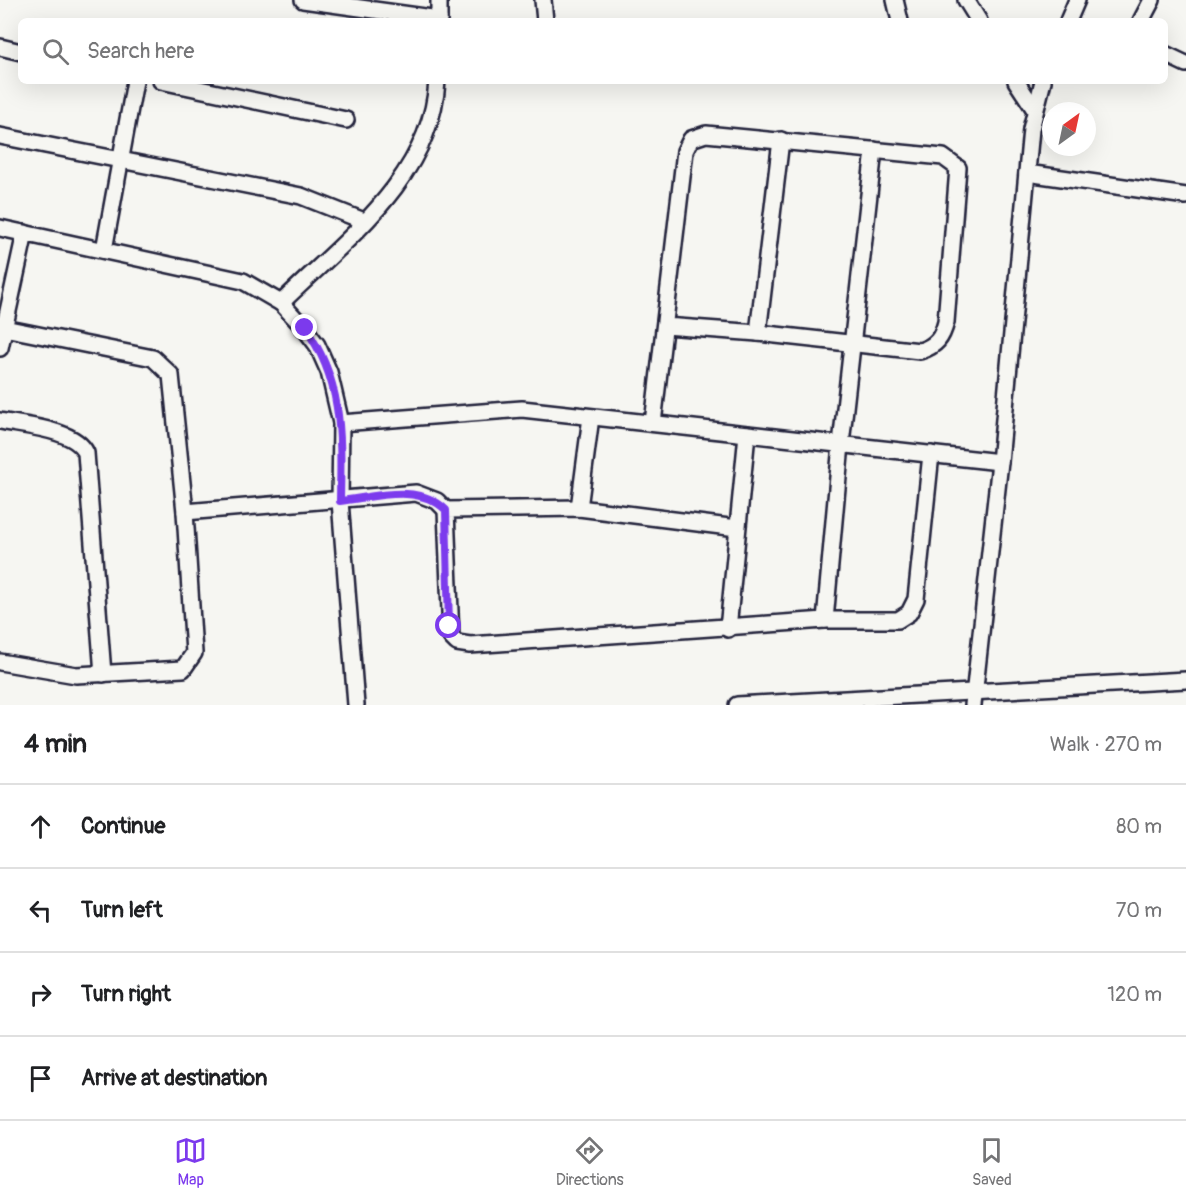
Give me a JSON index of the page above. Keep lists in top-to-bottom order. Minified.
{"north":"top right","page":{"search":"Search here","heading":["4 min","Walk · 270 m"],"list":[["Continue","80 m"],["Turn left","70 m"],["Turn right","120 m"],"Arrive at destination"],"nav":["Map","Directions","Saved"]}}
